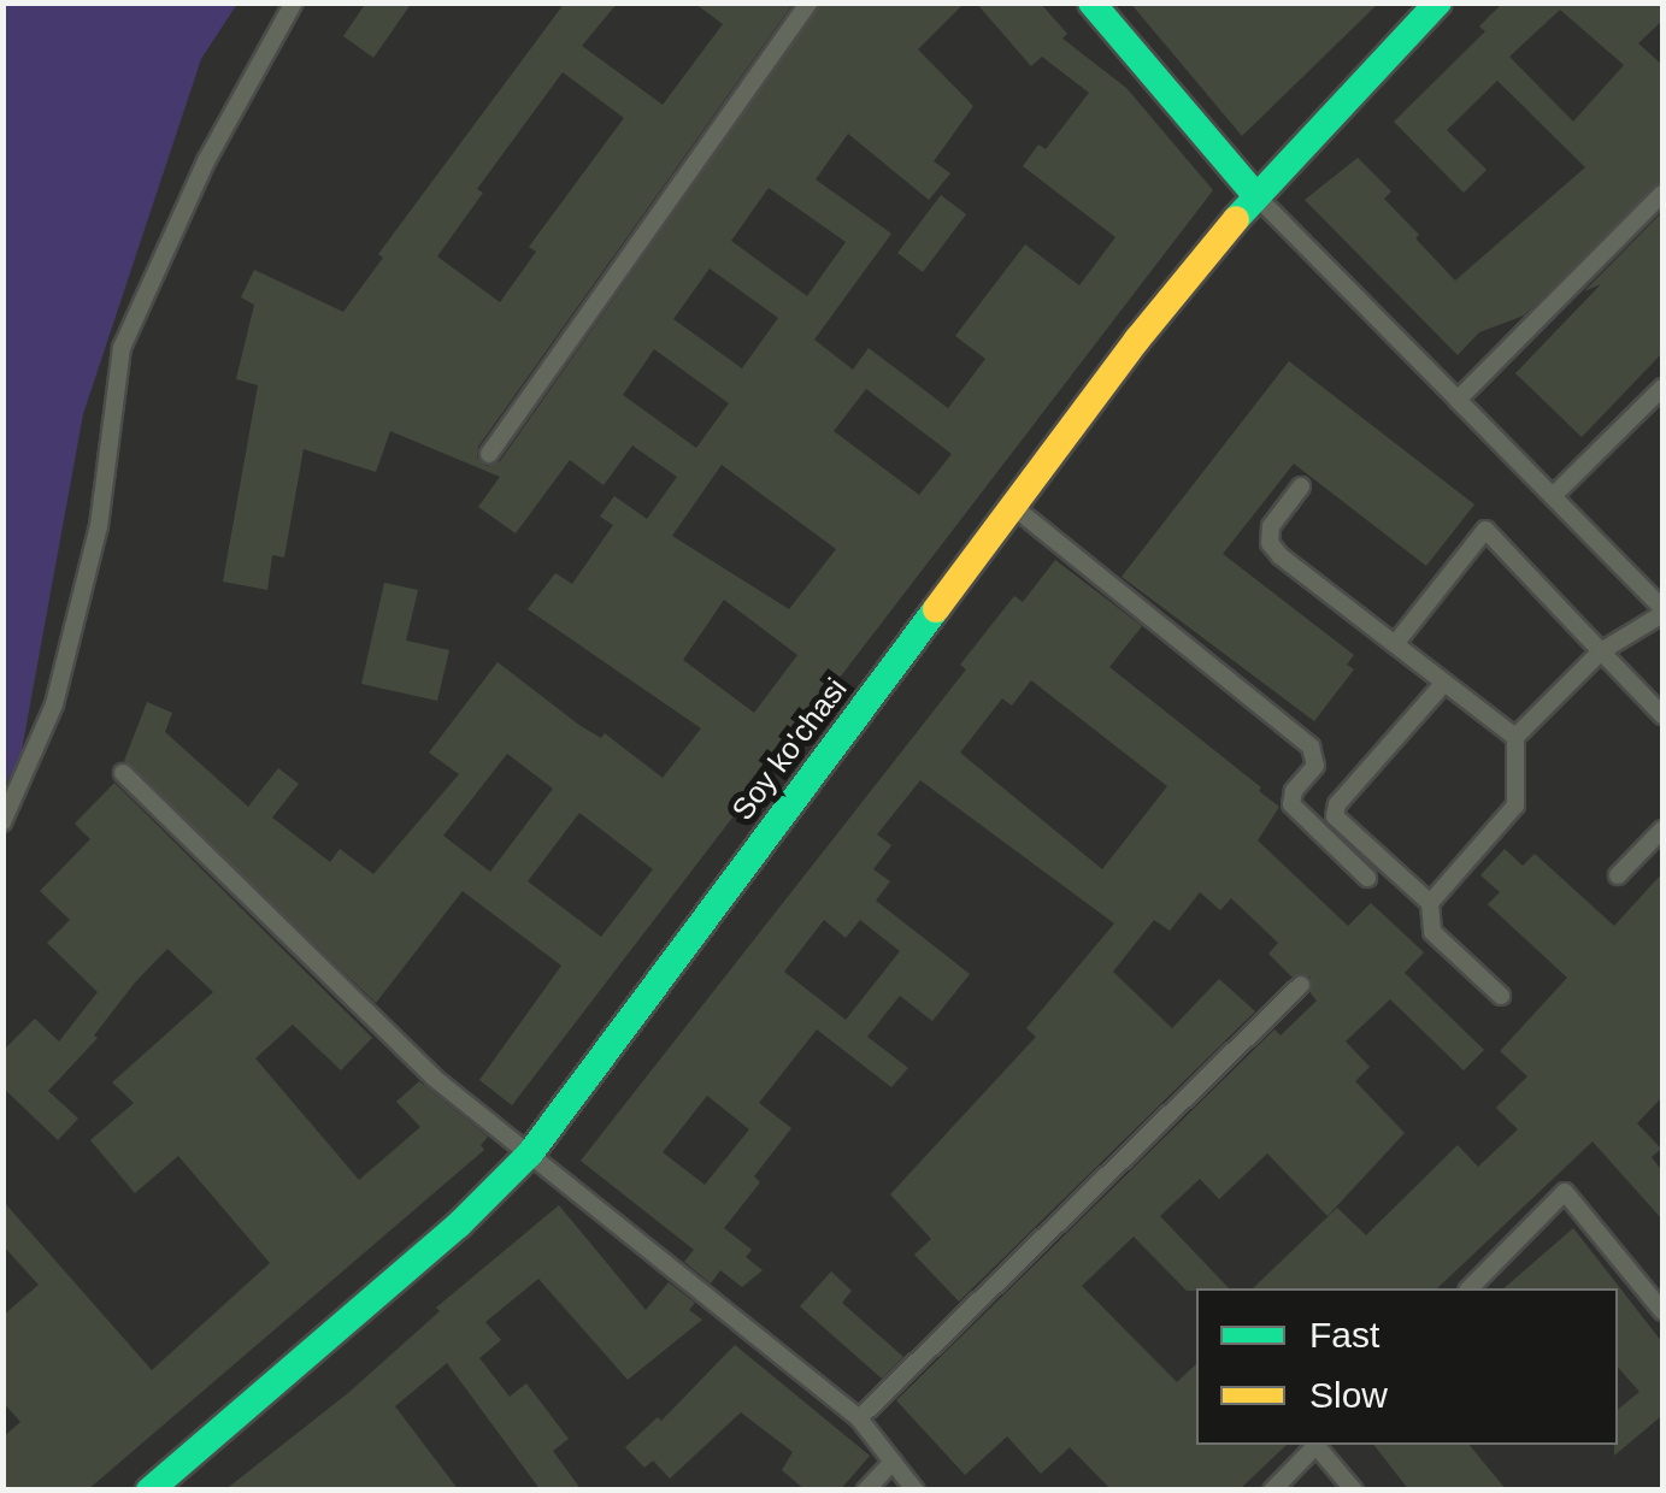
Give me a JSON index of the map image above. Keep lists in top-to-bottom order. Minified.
{"streets":{"main road":["Soy ko'chasi"]},"legend":["Fast","Slow"]}
